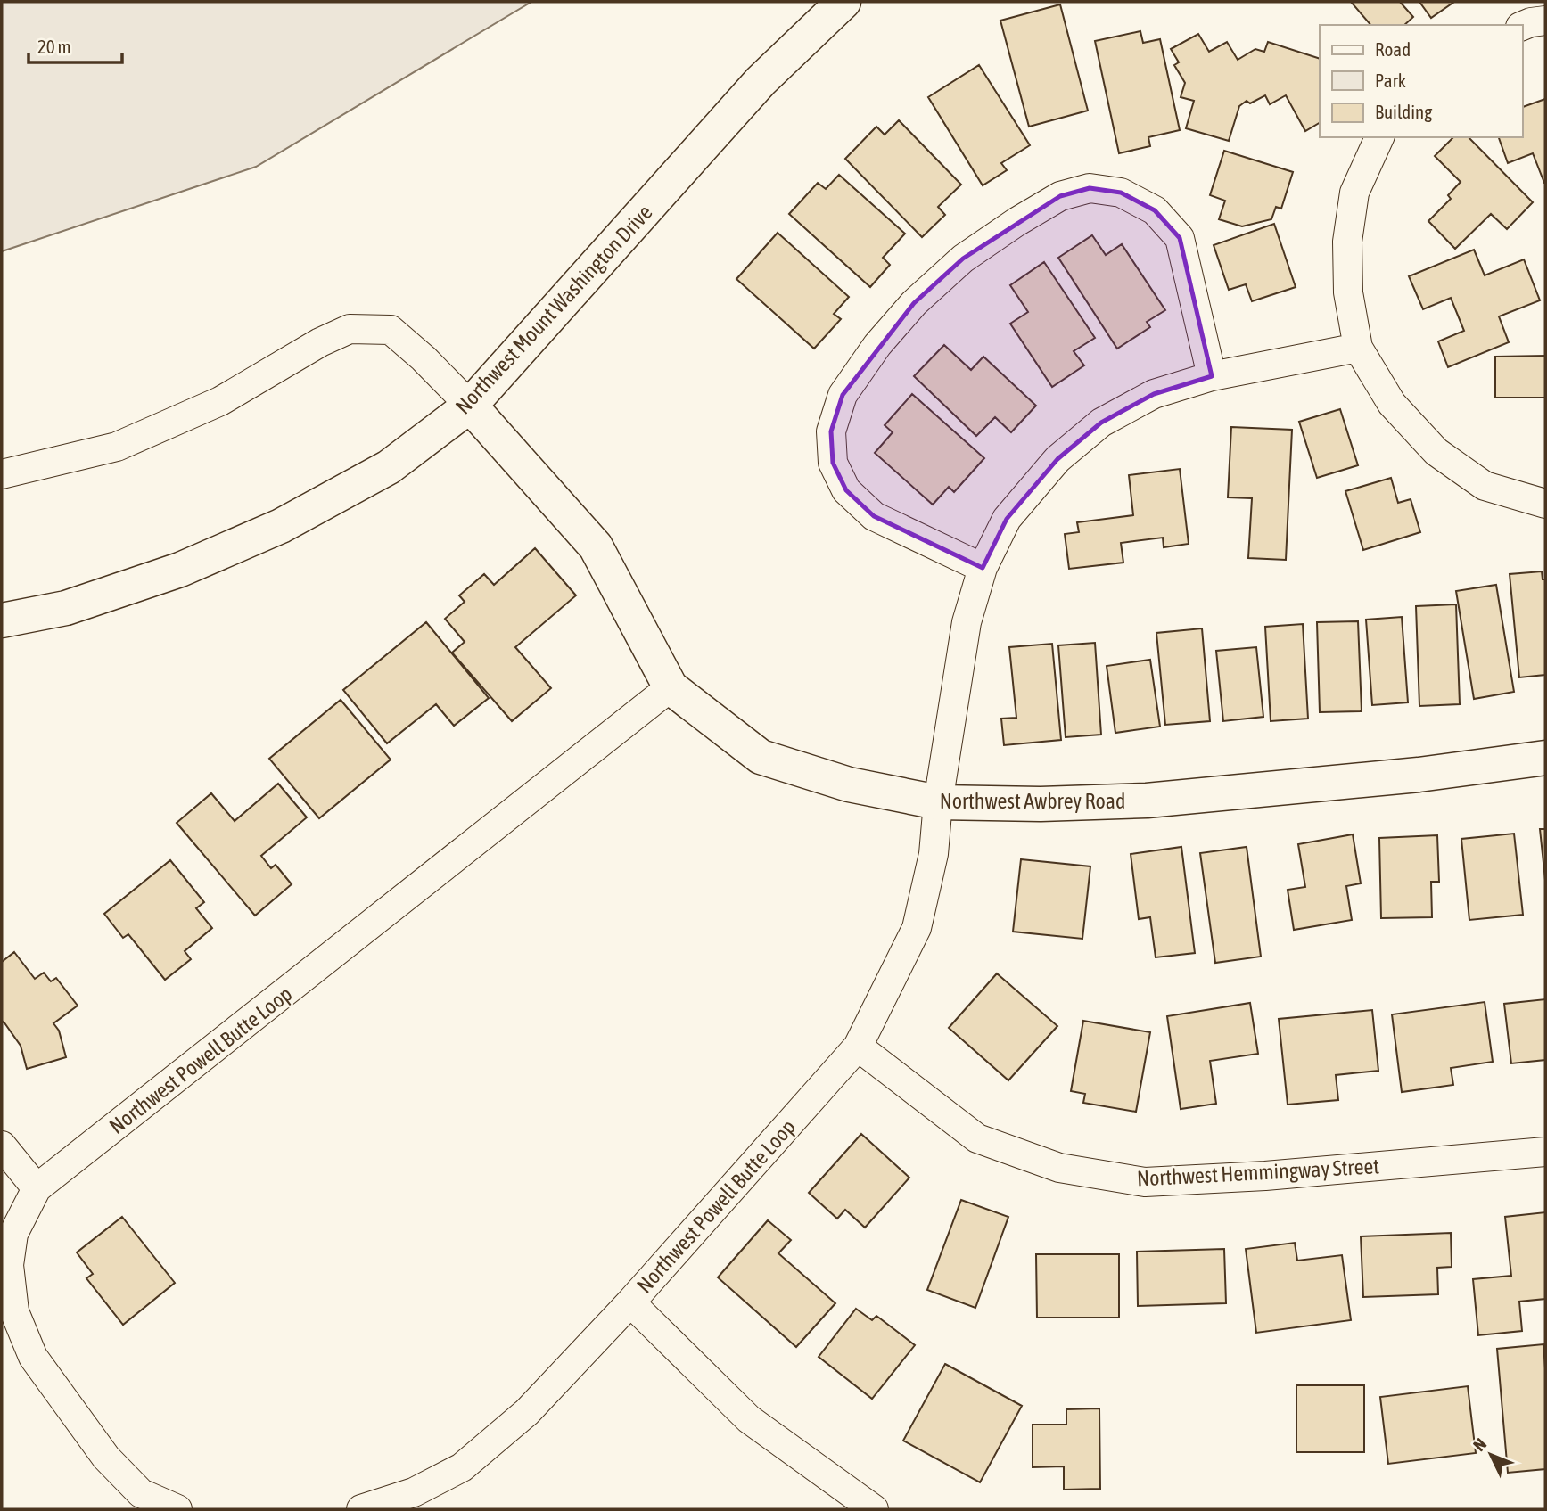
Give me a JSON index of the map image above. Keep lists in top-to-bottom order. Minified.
{"streets":{"street":["Northwest Mount Washington Drive","Northwest Awbrey Road","Northwest Powell Butte Loop","Northwest Hemmingway Street"]},"crossings":[["Northwest Mount Washington Drive","Northwest Awbrey Road"],["Northwest Awbrey Road","Northwest Powell Butte Loop"],["Northwest Powell Butte Loop","Northwest Hemmingway Street"]],"legend":["Road","Park","Building"],"scale_bar":"20 m","north":"top left"}
